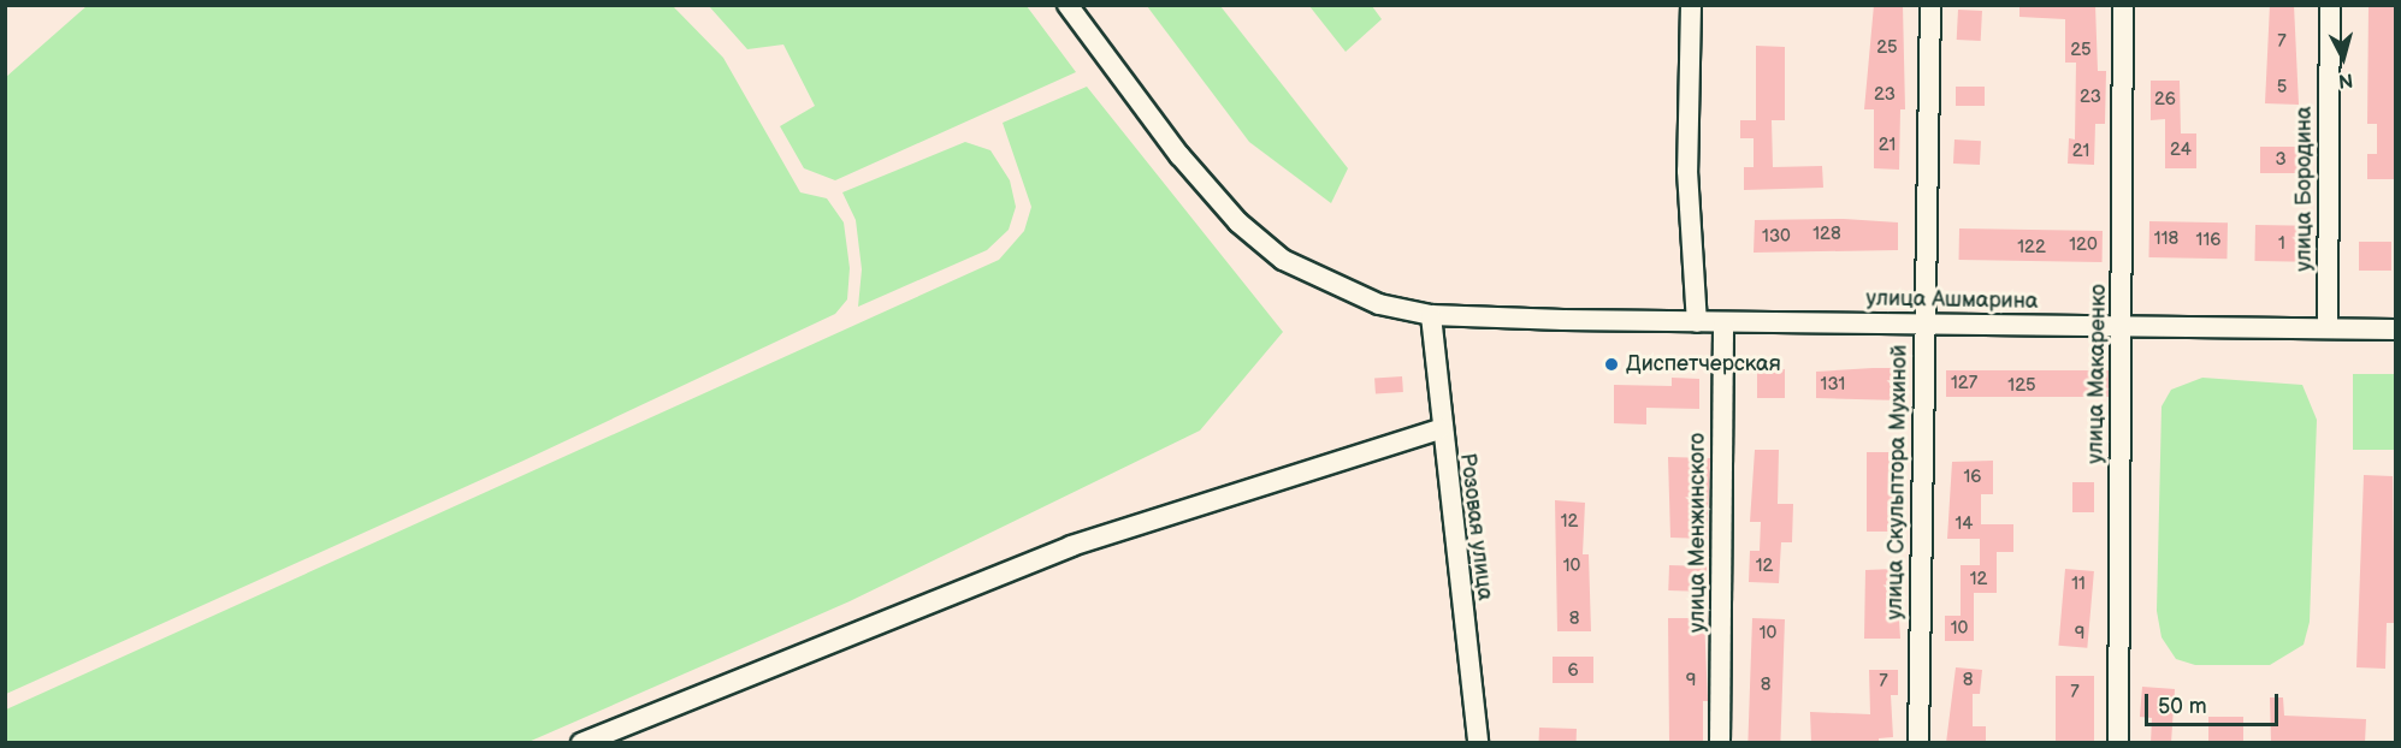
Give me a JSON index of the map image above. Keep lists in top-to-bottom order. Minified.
{"streets":{"street":["улица Бородина","улица Ашмарина","улица Макаренко","улица Скульптора Мухиной","Розовая улица","улица Менжинского"]},"crossings":[["улица Бородина","улица Ашмарина"],["улица Ашмарина","улица Макаренко"],["улица Ашмарина","улица Скульптора Мухиной"],["улица Ашмарина","Розовая улица"],["улица Ашмарина","улица Менжинского"]],"places":["Диспетчерская"],"house_numbers":["7","25","25","5","23","23","26","21","24","21","3","128","130","118","116","1","120","122","127","131","125","16","12","14","10","12","12","11","8","10","10","9","6","9","8","7","8","7"],"scale_bar":"50 m","north":"bottom"}
